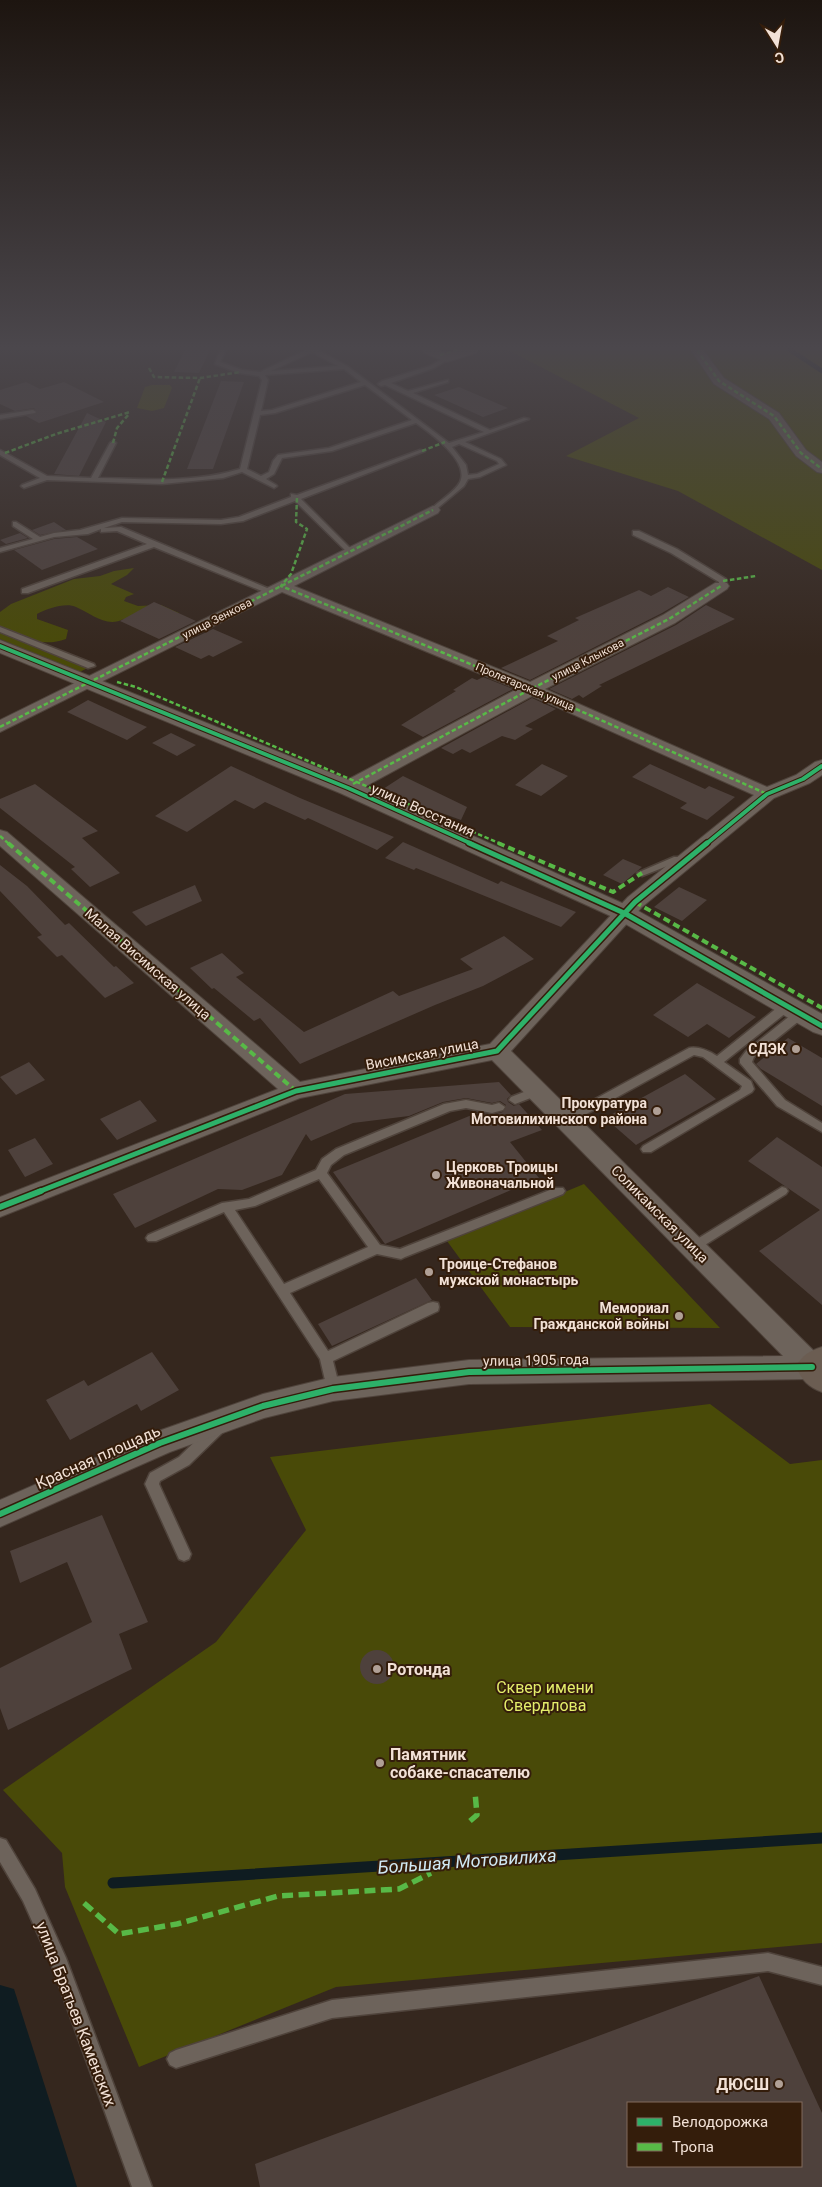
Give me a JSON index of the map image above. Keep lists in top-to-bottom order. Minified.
{"streets":{"street":["улица Зенкова","улица Клыкова","Пролетарская улица","улица Восстания","Малая Висимская улица","Висимская улица","Соликамская улица","улица 1905 года","Красная площадь"],"lane":["улица Братьев Каменских"]},"crossings":[["улица Зенкова","Пролетарская улица"],["улица Зенкова","улица Восстания"],["улица Клыкова","Пролетарская улица"],["улица Клыкова","улица Восстания"],["Пролетарская улица","Висимская улица"],["улица Восстания","Висимская улица"],["Малая Висимская улица","Висимская улица"],["Висимская улица","Соликамская улица"],["Соликамская улица","улица 1905 года"],["улица 1905 года","Красная площадь"]],"water":["Большая Мотовилиха"],"parks":["Сквер имени Свердлова"],"places":["СДЭК","Прокуратура Мотовилихинского района","Церковь Троицы Живоначальной","Троице-Стефанов мужской монастырь","Мемориал Гражданской войны","Ротонда","Памятник собаке-спасателю","ДЮСШ"],"legend":["Велодорожка","Тропа"],"north":"bottom"}
